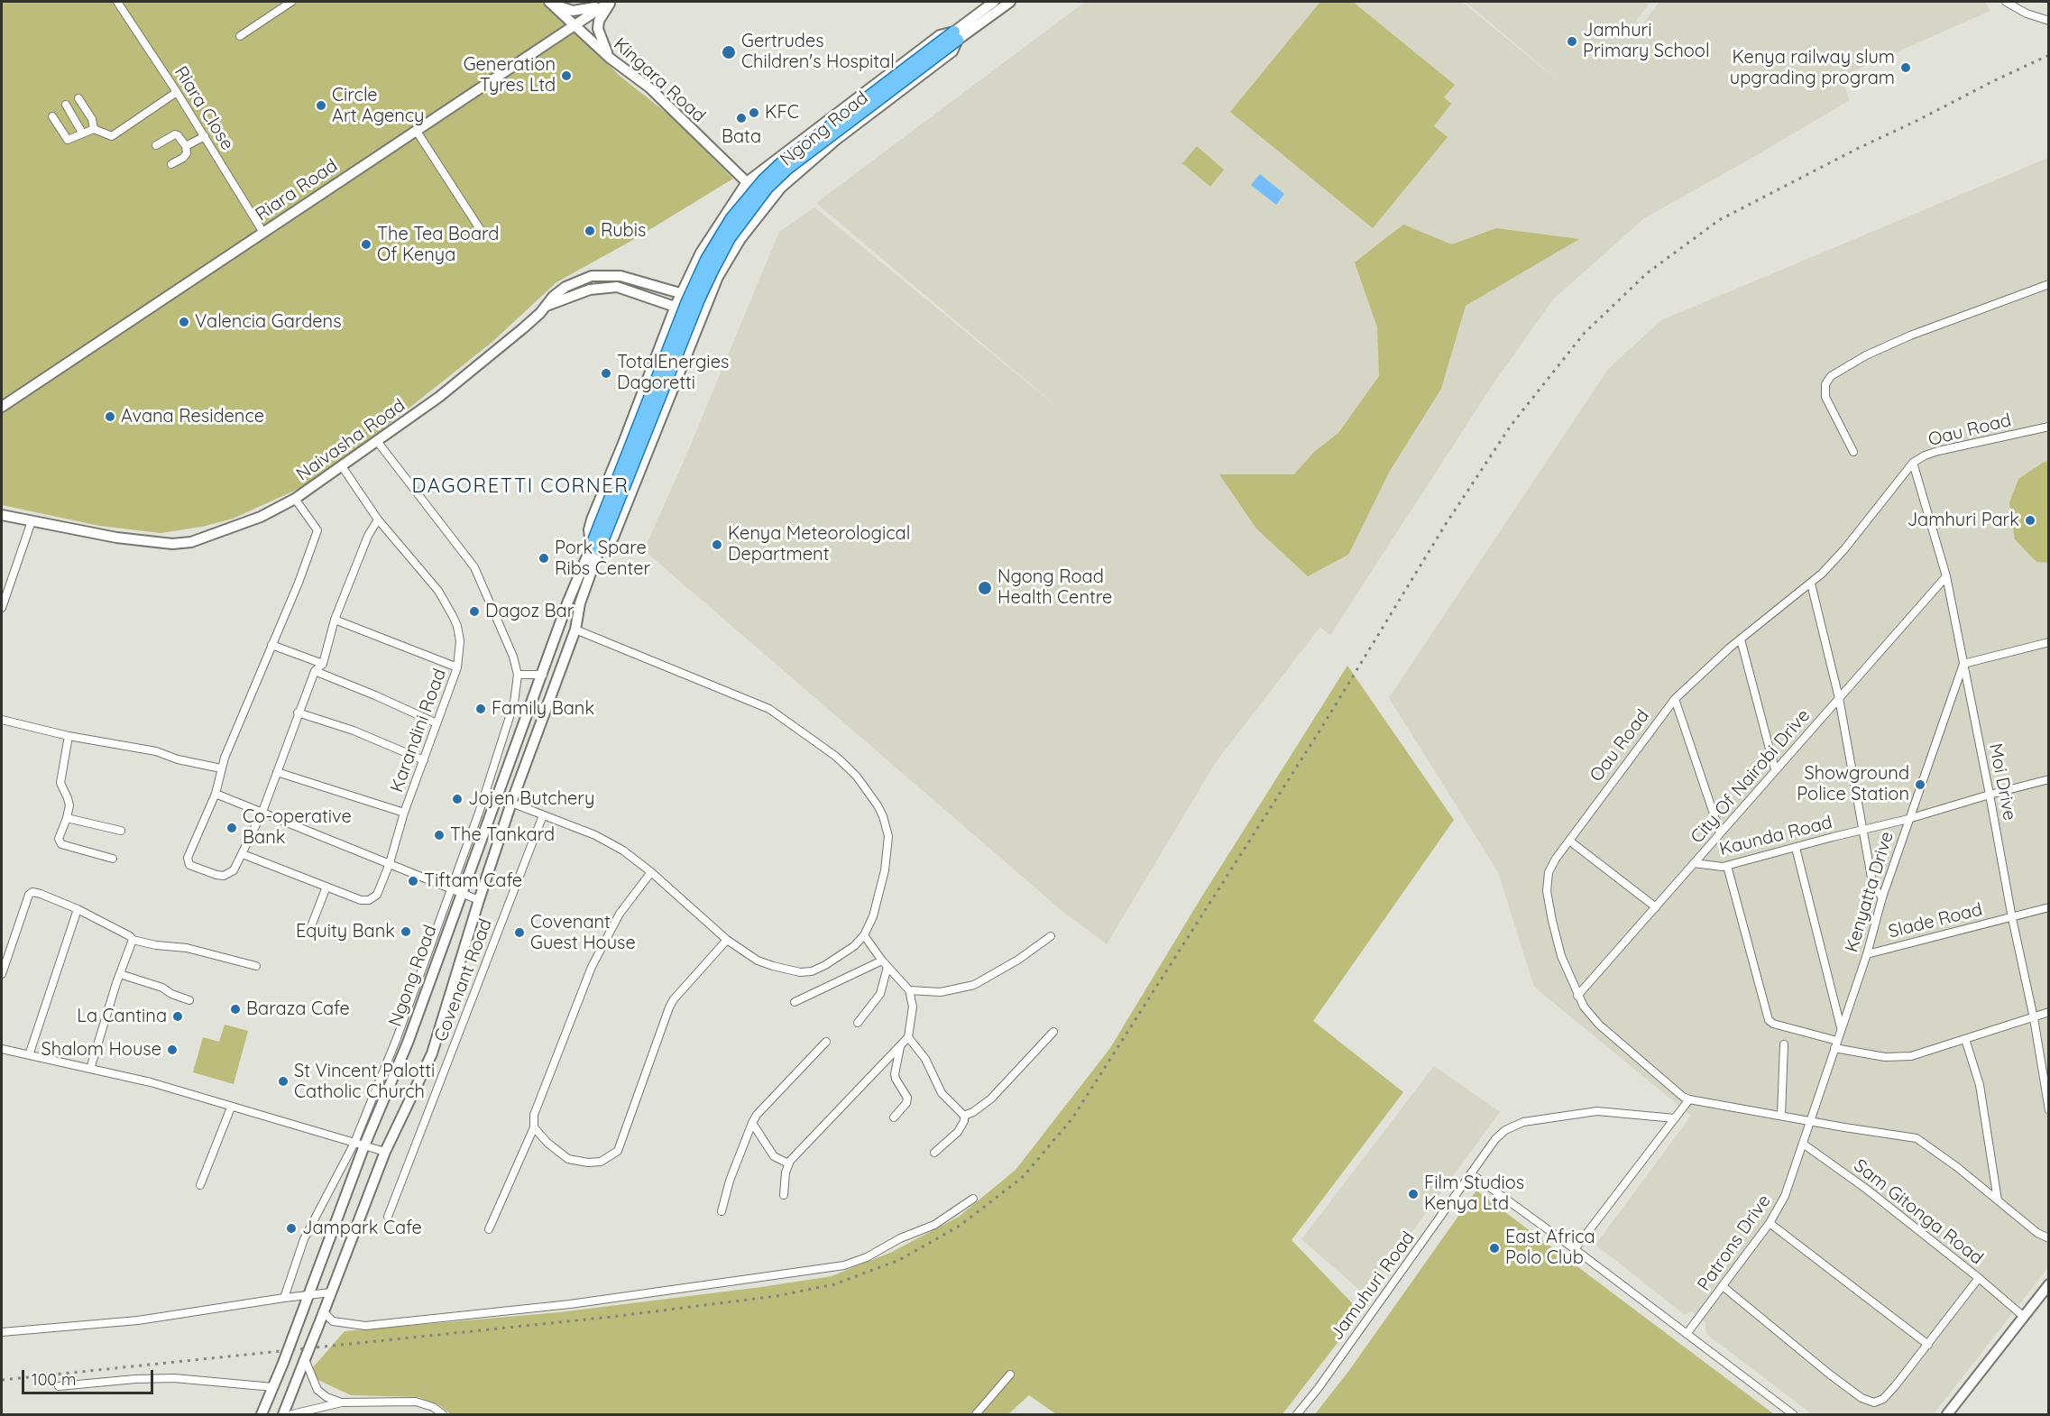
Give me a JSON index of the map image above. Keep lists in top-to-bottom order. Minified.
{"streets":{"main road":["Kingara Road","Ngong Road","Riara Road","Naivasha Road"],"street":["Riara Close","Oau Road","Karandini Road","City Of Nairobi Drive","Moi Drive","Kaunda Road","Kenyatta Drive","Slade Road","Covenant Road","Sam Gitonga Road","Patrons Drive","Jamuhuri Road"]},"crossings":[["Kingara Road","Ngong Road"],["Kingara Road","Riara Road"],["Riara Close","Riara Road"],["Ngong Road","Naivasha Road"],["Oau Road","City Of Nairobi Drive"],["Oau Road","Moi Drive"],["Oau Road","Kenyatta Drive"],["Oau Road","Patrons Drive"],["Naivasha Road","Karandini Road"],["City Of Nairobi Drive","Moi Drive"],["City Of Nairobi Drive","Kaunda Road"],["Moi Drive","Kaunda Road"],["Moi Drive","Kenyatta Drive"],["Moi Drive","Slade Road"],["Kaunda Road","Kenyatta Drive"],["Kenyatta Drive","Slade Road"],["Kenyatta Drive","Patrons Drive"],["Sam Gitonga Road","Patrons Drive"]],"districts":["DAGORETTI CORNER"],"places":["Jamhuri Primary School","Gertrudes Children's Hospital","Kenya railway slum upgrading program","Generation Tyres Ltd","Circle Art Agency","KFC","Bata","Rubis","The Tea Board Of Kenya","Valencia Gardens","TotalEnergies Dagoretti","Avana Residence","Jamhuri Park","Kenya Meteorological Department","Pork Spare Ribs Center","Ngong Road Health Centre","Dagoz Bar","Family Bank","Showground Police Station","Jojen Butchery","Co-operative Bank","The Tankard","Tiftam Cafe","Equity Bank","Covenant Guest House","Baraza Cafe","La Cantina","Shalom House","St Vincent Palotti Catholic Church","Film Studios Kenya Ltd","Jampark Cafe","East Africa Polo Club"],"scale_bar":"100 m"}
